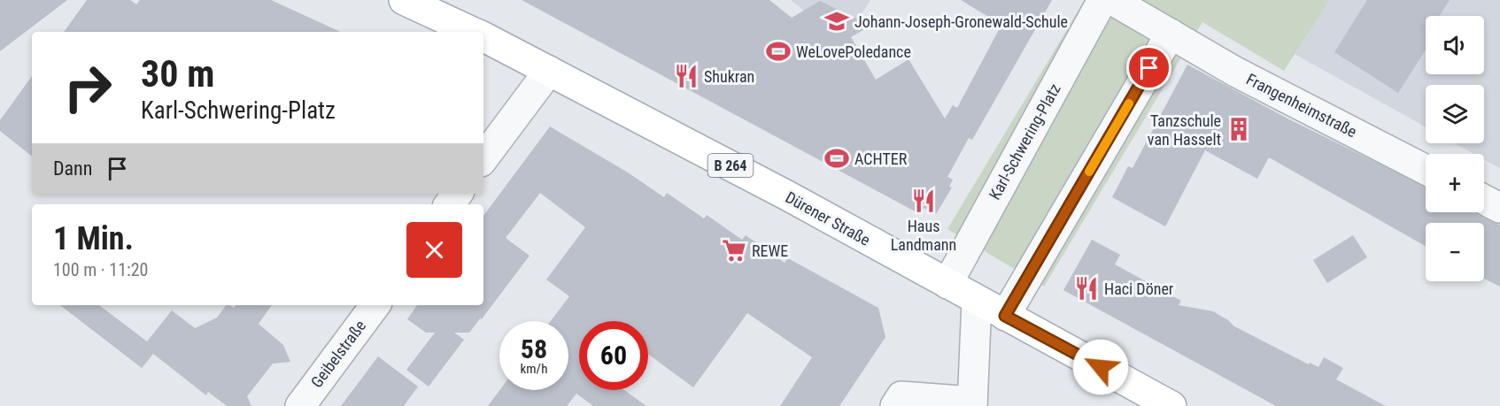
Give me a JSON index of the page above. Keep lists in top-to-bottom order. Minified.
{"streets":{"main road":["B 264","Dürener Straße"],"street":["Frangenheimstraße","Karl-Schwering-Platz","Geibelstraße"]},"crossings":[["Karl-Schwering-Platz","Dürener Straße"]],"places":{"school or university":["Johann-Joseph-Gronewald-Schule"],"sports":["WeLovePoledance","ACHTER"],"restaurant":["Shukran","Haus Landmann","Haci Döner"],"building":["Tanzschule van Hasselt"],"supermarket":["REWE"]},"page":{"map_buttons":["+","−"],"turn":["30 m","Karl-Schwering-Platz"],"then":"Dann","heading":["1 Min.","100 m · 11:20"],"speed":"58 km/h","limit":"60"}}
